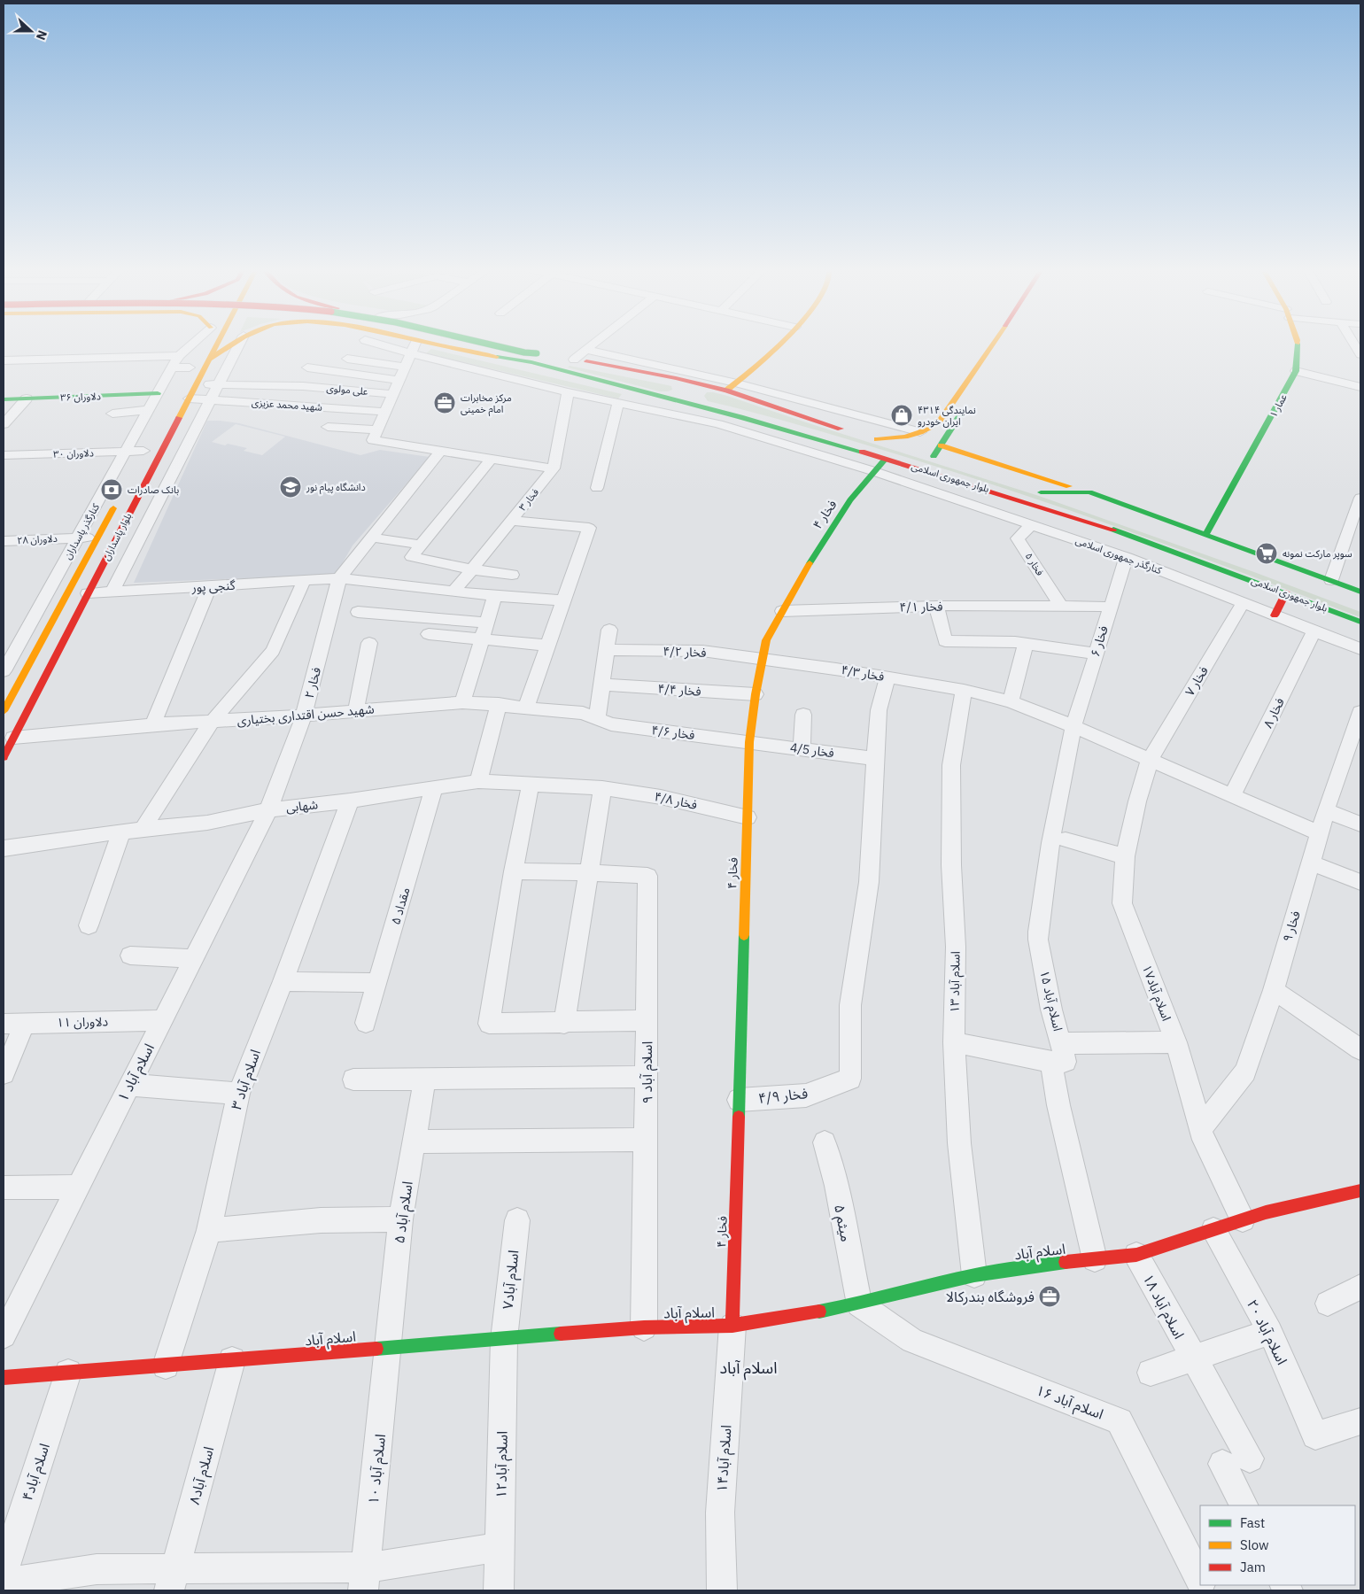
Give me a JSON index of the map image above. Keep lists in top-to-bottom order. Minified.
{"streets":{"main road":["دلاوران ۳۶","عمار ۱","بلوار جمهوری اسلامی","فخار ۴","بلوار پاسداران","اسلام آباد"],"street":["علی مولوی","شهید محمد عزیزی","دلاوران ۳۰","فخار ۳","کنارگذر پاسداران","دلاوران ۲۸","کنارگذر جمهوری اسلامی","فخار ۵","گنجی پور","فخار ۴/۱","فخار ۶","فخار ۴/۲","فخار ۴/۳","فخار ۷","فخار ۲","فخار ۴/۴","فخار ۸","شهید حسن اقتداری بختیاری","فخار ۴/۶","فخار 4/5","فخار ۴/۸","شهابی","مقداد ۵","فخار ۹","اسلام آباد ۱۳","اسلام آباد۱۷","اسلام آباد ۱۵","دلاوران ۱۱","اسلام آباد ۱","اسلام آباد ۹","اسلام آباد ۳","فخار ۴/۹","اسلام آباد ۵","میثم ۵","اسلام آباد۷","اسلام آباد ۱۸","اسلام آباد ۲۰","اسلام آباد ۱۶","اسلام آباد۱۴","اسلام آباد۱۲","اسلام آباد ۱۰","اسلام آباد۴","اسلام آباد۸"]},"crossings":[["علی مولوی","بلوار پاسداران"],["دلاوران ۳۶","کنارگذر پاسداران"],["شهید محمد عزیزی","بلوار پاسداران"],["دلاوران ۳۰","کنارگذر پاسداران"],["بلوار جمهوری اسلامی","فخار ۴"],["فخار ۳","کنارگذر جمهوری اسلامی"],["فخار ۳","گنجی پور"],["فخار ۴","کنارگذر جمهوری اسلامی"],["فخار ۴","فخار ۴/۱"],["فخار ۴","فخار ۴/۲"],["فخار ۴","فخار ۴/۳"],["فخار ۴","فخار ۴/۴"],["فخار ۴","فخار ۴/۶"],["فخار ۴","فخار 4/5"],["فخار ۴","فخار ۴/۸"],["فخار ۴","فخار ۴/۹"],["فخار ۴","اسلام آباد"],["فخار ۴","اسلام آباد۱۴"],["کنارگذر پاسداران","دلاوران ۲۸"],["بلوار پاسداران","دلاوران ۲۸"],["بلوار پاسداران","گنجی پور"],["بلوار پاسداران","شهید حسن اقتداری بختیاری"],["کنارگذر جمهوری اسلامی","فخار ۵"],["کنارگذر جمهوری اسلامی","فخار ۶"],["کنارگذر جمهوری اسلامی","فخار ۷"],["کنارگذر جمهوری اسلامی","فخار ۸"],["فخار ۵","فخار ۴/۱"],["گنجی پور","فخار ۲"],["فخار ۴/۱","فخار ۶"],["فخار ۶","فخار ۴/۳"],["فخار ۶","اسلام آباد ۱۵"],["فخار ۴/۲","فخار ۴/۳"],["فخار ۴/۳","فخار ۷"],["فخار ۴/۳","فخار ۸"],["فخار ۴/۳","فخار ۹"],["فخار ۴/۳","اسلام آباد ۱۳"],["فخار ۴/۳","اسلام آباد۱۷"],["فخار ۴/۳","اسلام آباد ۱۵"],["فخار ۷","اسلام آباد۱۷"],["فخار ۲","شهید حسن اقتداری بختیاری"],["فخار ۲","شهابی"],["فخار ۲","اسلام آباد ۱"],["شهید حسن اقتداری بختیاری","فخار ۴/۶"],["فخار ۴/۶","فخار 4/5"],["فخار 4/5","فخار ۴/۹"],["فخار ۴/۸","شهابی"],["شهابی","مقداد ۵"],["شهابی","اسلام آباد ۱"],["شهابی","اسلام آباد ۳"],["فخار ۹","اسلام آباد۱۷"],["اسلام آباد ۱۳","اسلام آباد"],["اسلام آباد۱۷","اسلام آباد"],["اسلام آباد ۱۵","اسلام آباد"],["دلاوران ۱۱","اسلام آباد ۱"],["اسلام آباد ۹","اسلام آباد"],["اسلام آباد ۳","اسلام آباد"],["اسلام آباد ۵","اسلام آباد"],["اسلام آباد ۵","اسلام آباد ۱۰"],["میثم ۵","اسلام آباد"],["میثم ۵","اسلام آباد ۱۶"],["اسلام آباد","اسلام آباد۷"],["اسلام آباد","اسلام آباد ۱۸"],["اسلام آباد","اسلام آباد ۲۰"],["اسلام آباد","اسلام آباد ۱۶"],["اسلام آباد","اسلام آباد۱۴"],["اسلام آباد","اسلام آباد۱۲"],["اسلام آباد","اسلام آباد ۱۰"],["اسلام آباد","اسلام آباد۴"],["اسلام آباد","اسلام آباد۸"],["اسلام آباد۷","اسلام آباد۱۲"]],"districts":["اسلام آباد"],"places":{"office":["مرکز مخابرات امام خمینی","فروشگاه بندرکالا"],"shop":["نمایندگی ۴۳۱۴ ایران خودرو"],"school or university":["دانشگاه پیام نور"],"bank":["بانک صادرات"],"supermarket":["سوپر مارکت نمونه"]},"legend":["Fast","Slow","Jam"],"north":"right"}
